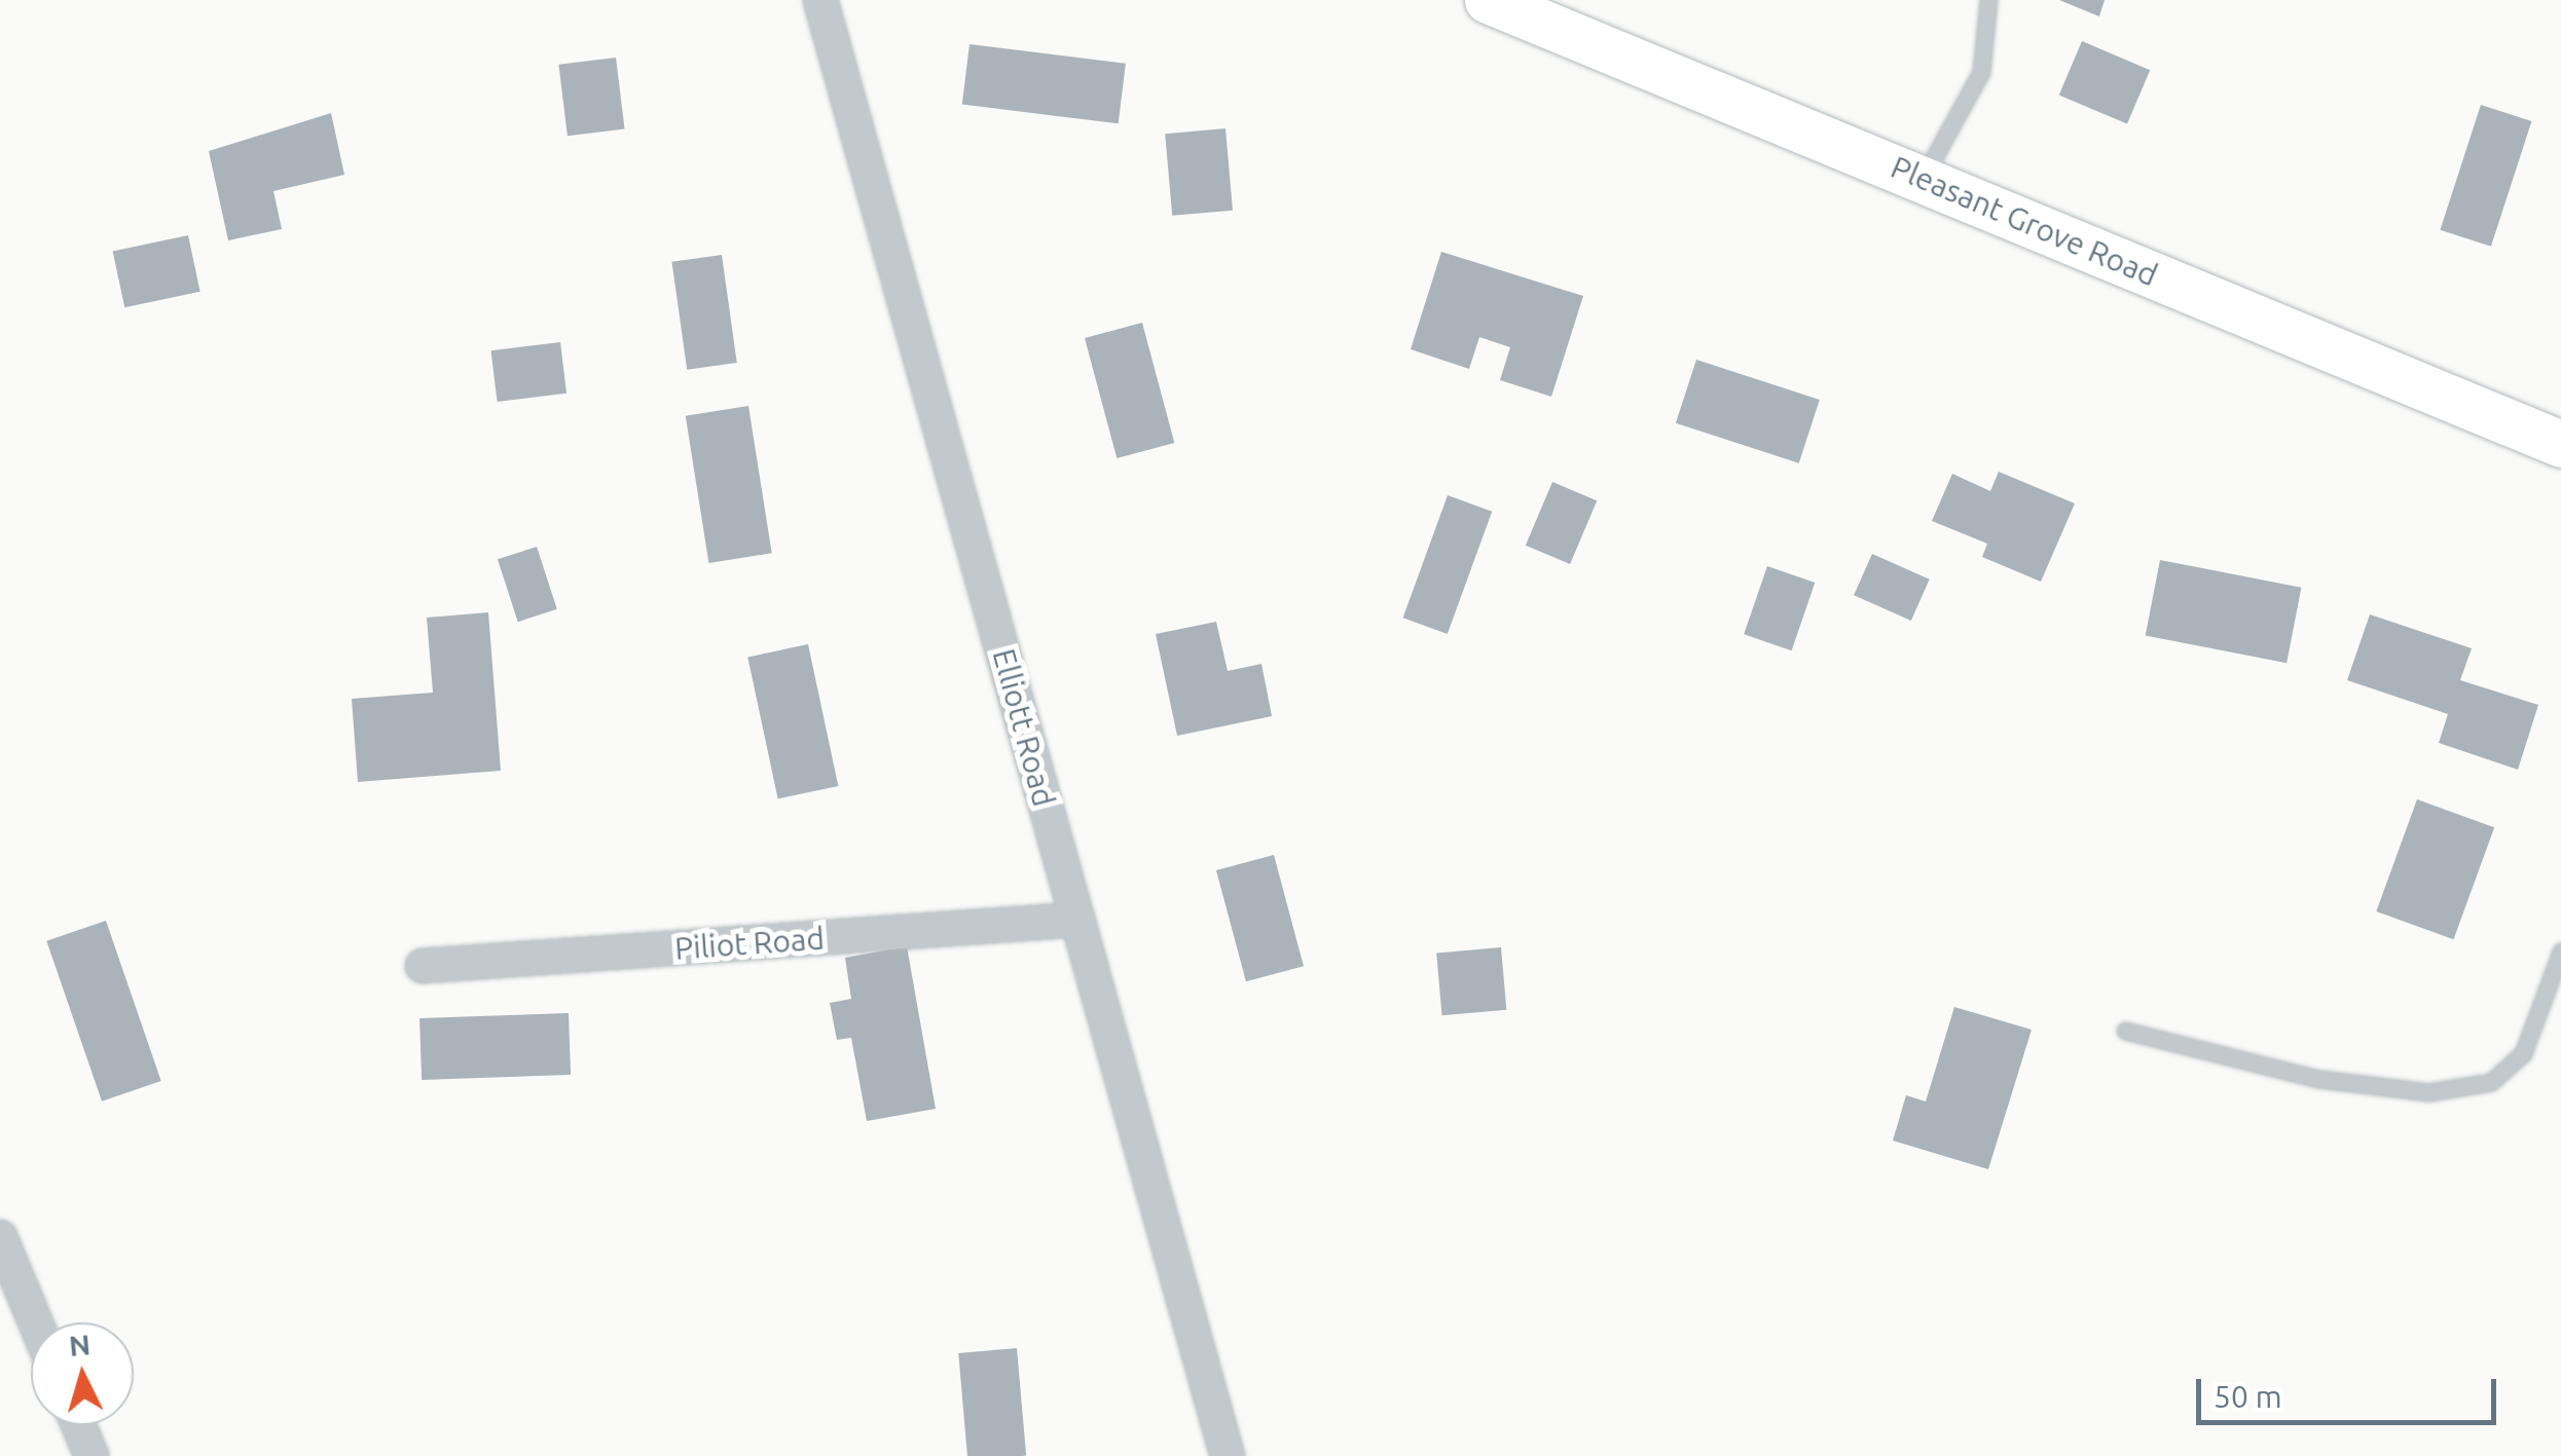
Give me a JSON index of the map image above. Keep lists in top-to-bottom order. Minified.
{"streets":{"street":["Pleasant Grove Road","Elliott Road","Piliot Road"]},"crossings":[["Elliott Road","Piliot Road"]],"scale_bar":"50 m","north":"top"}
